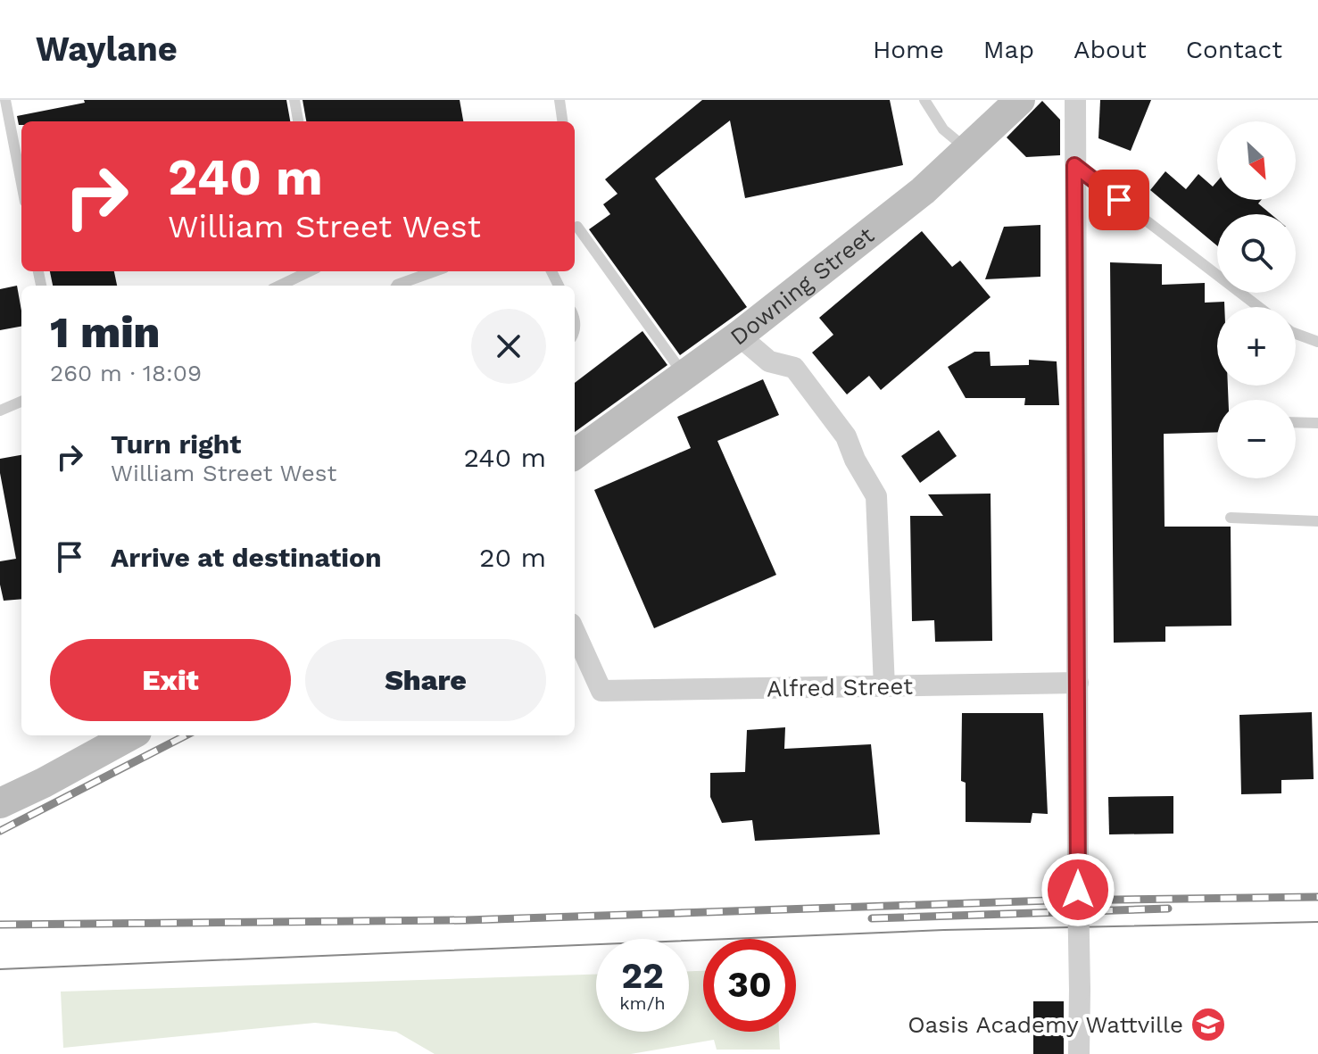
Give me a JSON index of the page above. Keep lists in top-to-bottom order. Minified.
{"streets":{"street":["Downing Street","Alfred Street"]},"places":{"school or university":["Oasis Academy Wattville"]},"north":"bottom right","page":{"header":"Waylane","nav":["Home","Map","About","Contact"],"map_buttons":["+","−"],"turn":["240 m","William Street West"],"heading":["1 min","260 m · 18:09"],"list":[{"name":"Turn right","note":"William Street West","value":"240 m"},{"name":"Arrive at destination","value":"20 m"}],"buttons":["Exit","Share"],"speed":"22 km/h","limit":"30"}}
